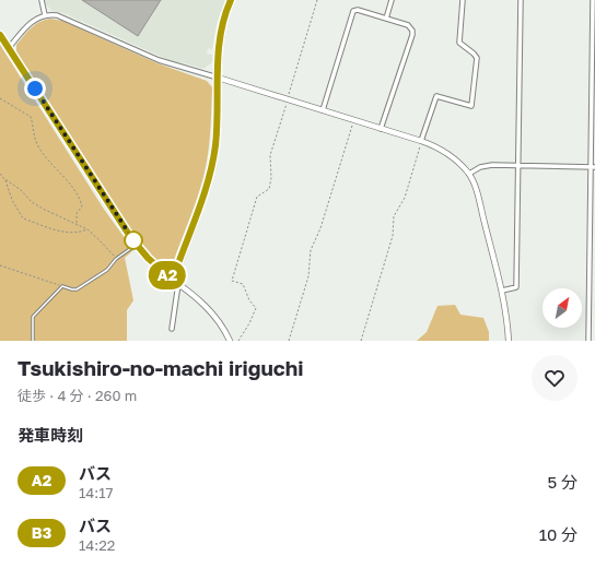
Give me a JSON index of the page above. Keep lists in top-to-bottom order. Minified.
{"lines":["bus line A2"],"north":"top right","page":{"on_map":"A2","heading":[["Tsukishiro-no-machi iriguchi","徒歩 · 4 分 · 260 m"],"発車時刻"],"list":[{"mark":"A2","name":"バス","note":"14:17","value":"5 分"},{"mark":"B3","name":"バス","note":"14:22","value":"10 分"}]}}
